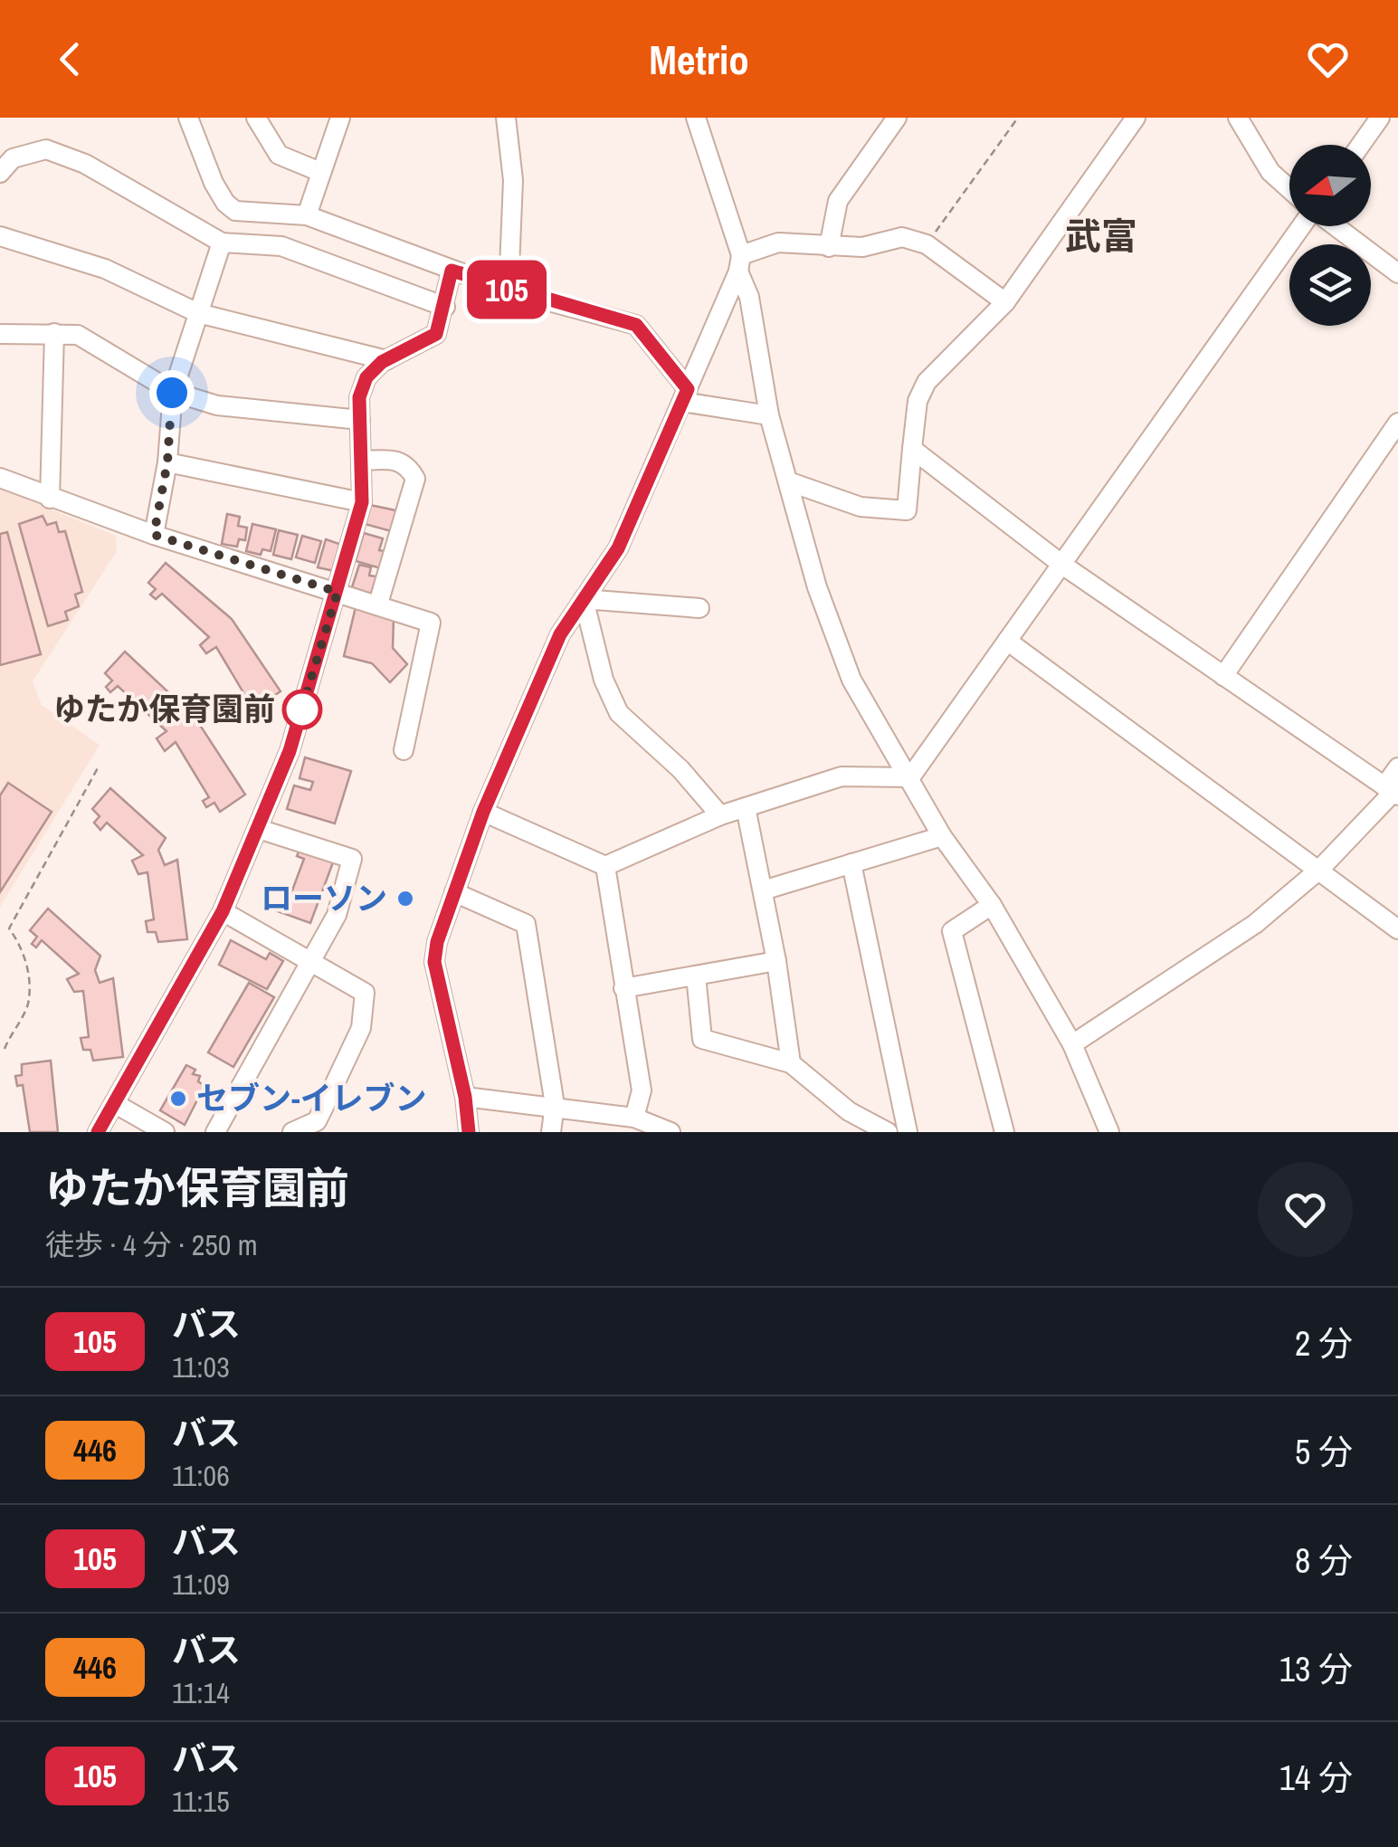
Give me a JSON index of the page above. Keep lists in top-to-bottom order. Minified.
{"districts":["武富"],"places":["ゆたか保育園前","ローソン","セブン-イレブン"],"lines":["bus line 105"],"north":"left","page":{"header":"Metrio","on_map":"105","heading":["ゆたか保育園前","徒歩 · 4 分 · 250 m"],"list":[{"mark":"105","name":"バス","note":"11:03","value":"2 分"},{"mark":"446","name":"バス","note":"11:06","value":"5 分"},{"mark":"105","name":"バス","note":"11:09","value":"8 分"},{"mark":"446","name":"バス","note":"11:14","value":"13 分"},{"mark":"105","name":"バス","note":"11:15","value":"14 分"}]}}
